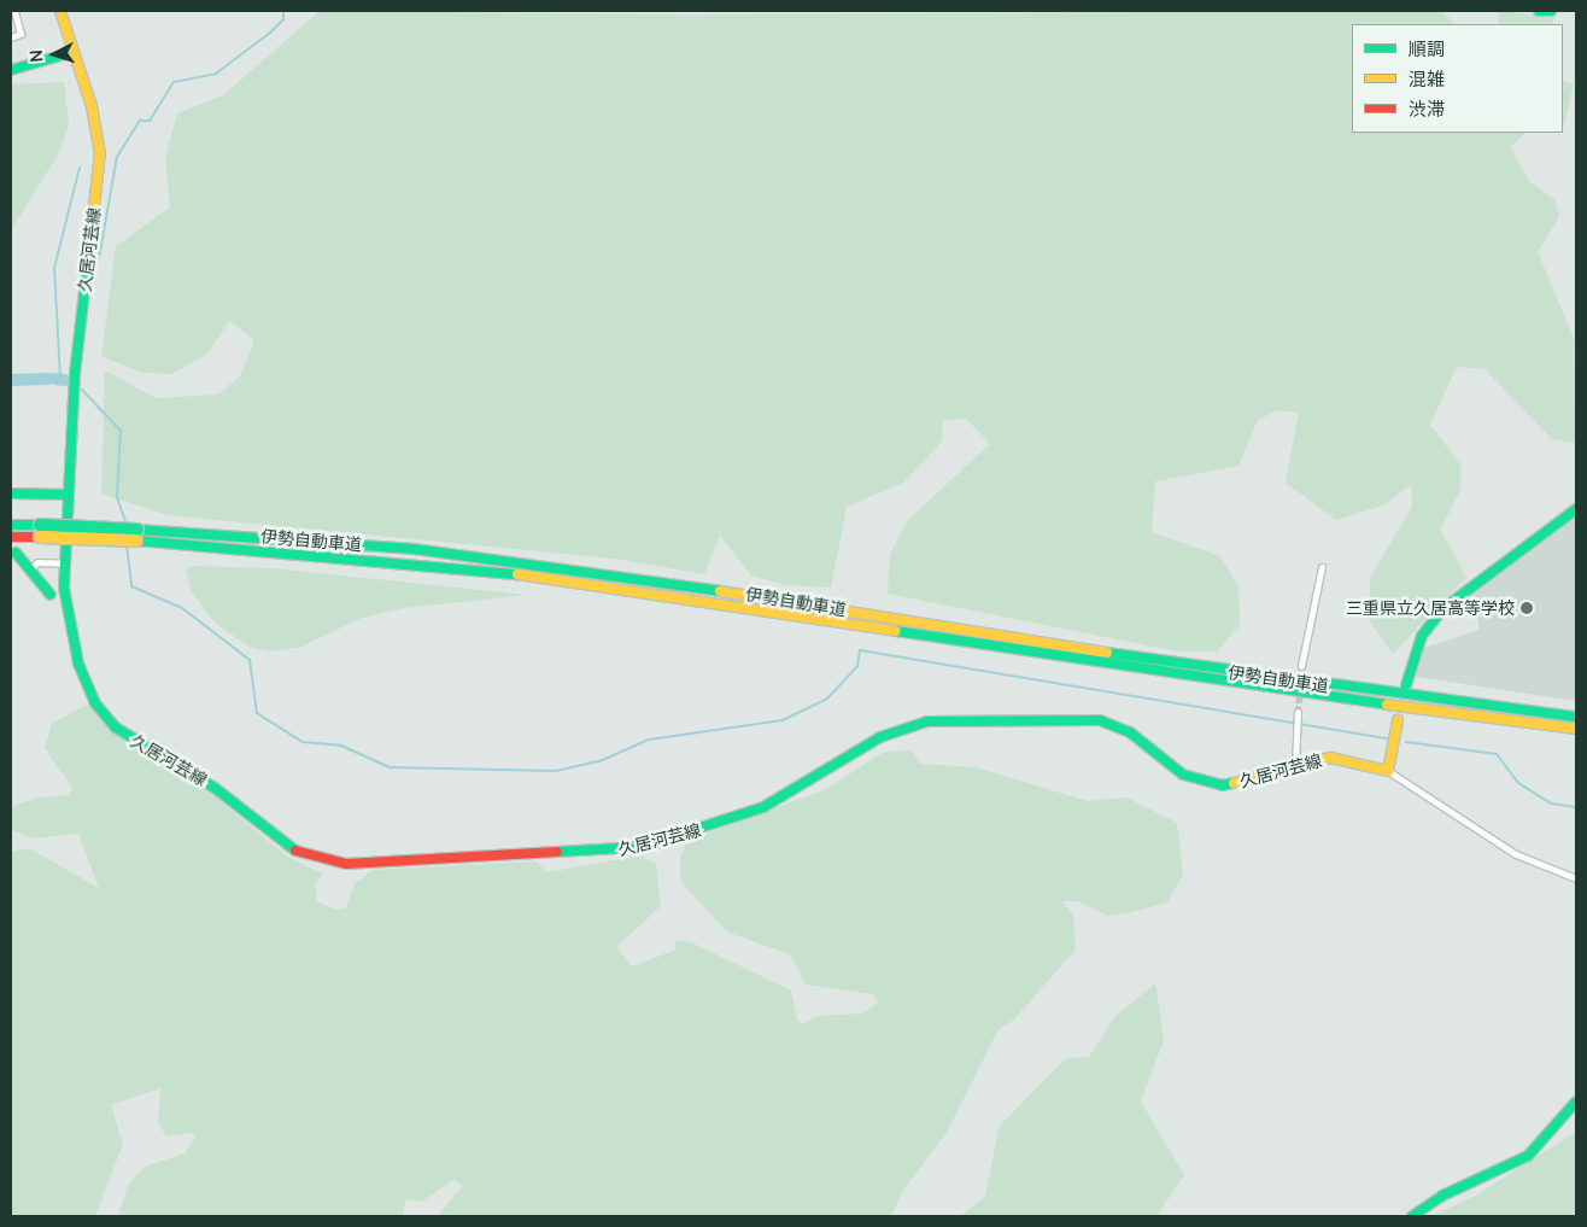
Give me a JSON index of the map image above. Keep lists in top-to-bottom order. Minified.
{"streets":{"main road":["久居河芸線","伊勢自動車道"]},"places":["三重県立久居高等学校"],"legend":["順調","混雑","渋滞"],"north":"left"}
